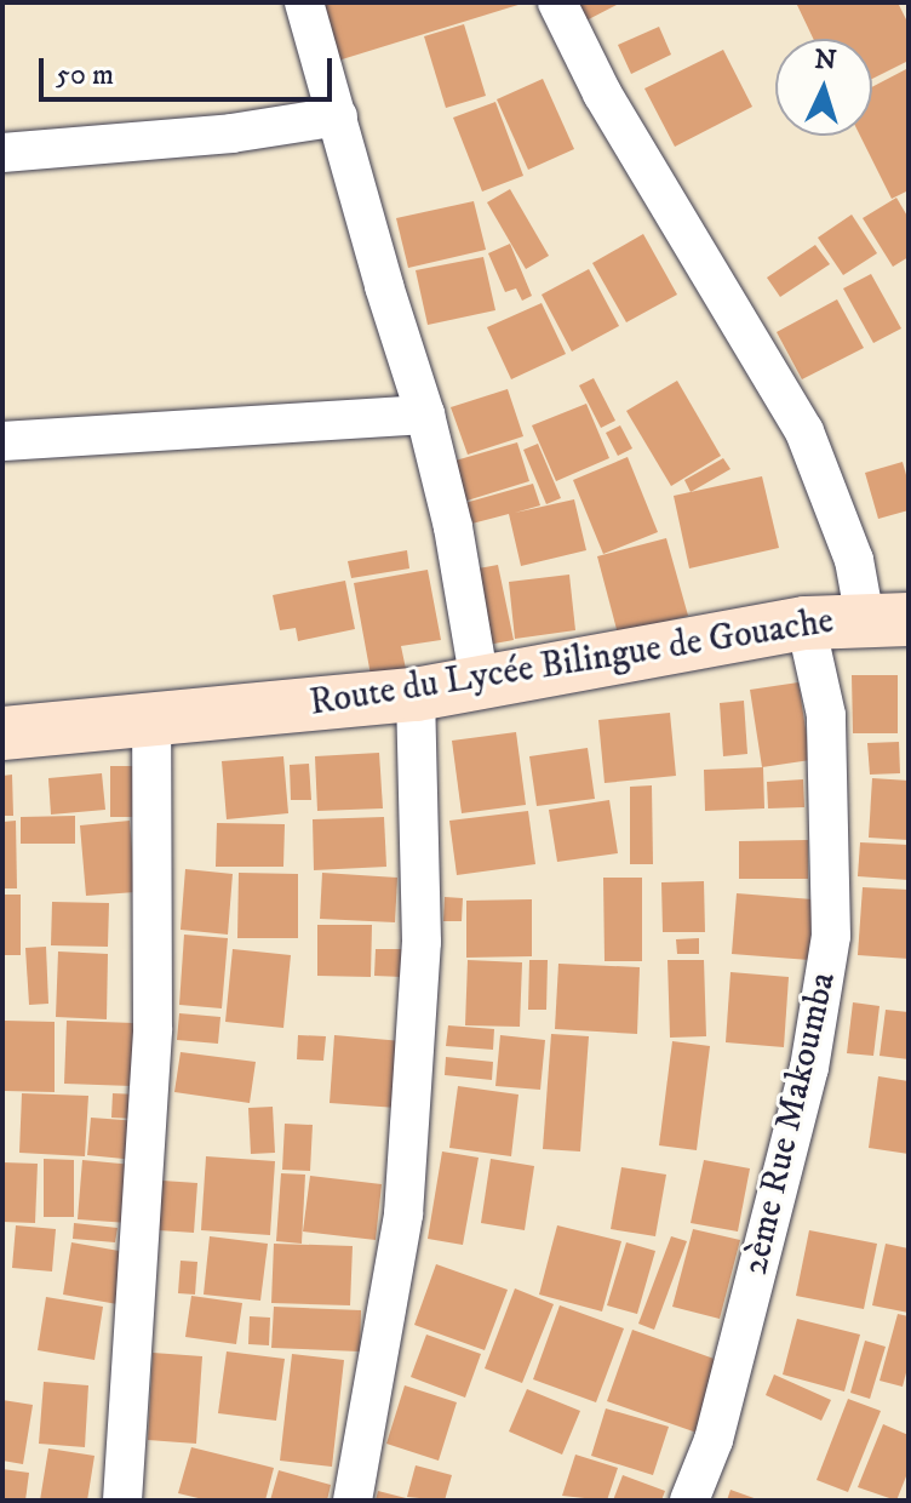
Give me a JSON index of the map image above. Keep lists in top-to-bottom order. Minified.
{"streets":{"street":["Route du Lycée Bilingue de Gouache","2ème Rue Makoumba"]},"crossings":[["Route du Lycée Bilingue de Gouache","2ème Rue Makoumba"]],"scale_bar":"50 m","north":"top"}
